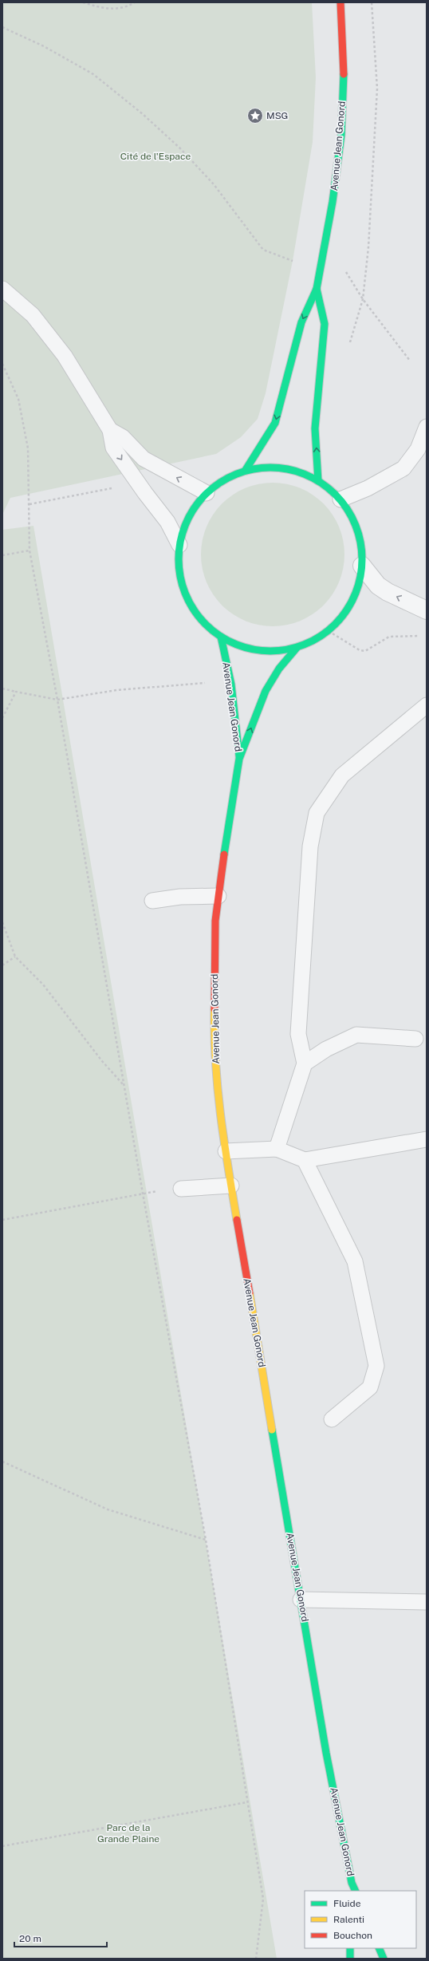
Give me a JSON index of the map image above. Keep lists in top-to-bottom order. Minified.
{"streets":{"street":["Avenue Jean Gonord"]},"parks":["Cité de l'Espace","Parc de la Grande Plaine"],"places":{"place":["MSG"]},"legend":["Fluide","Ralenti","Bouchon"],"scale_bar":"20 m"}
